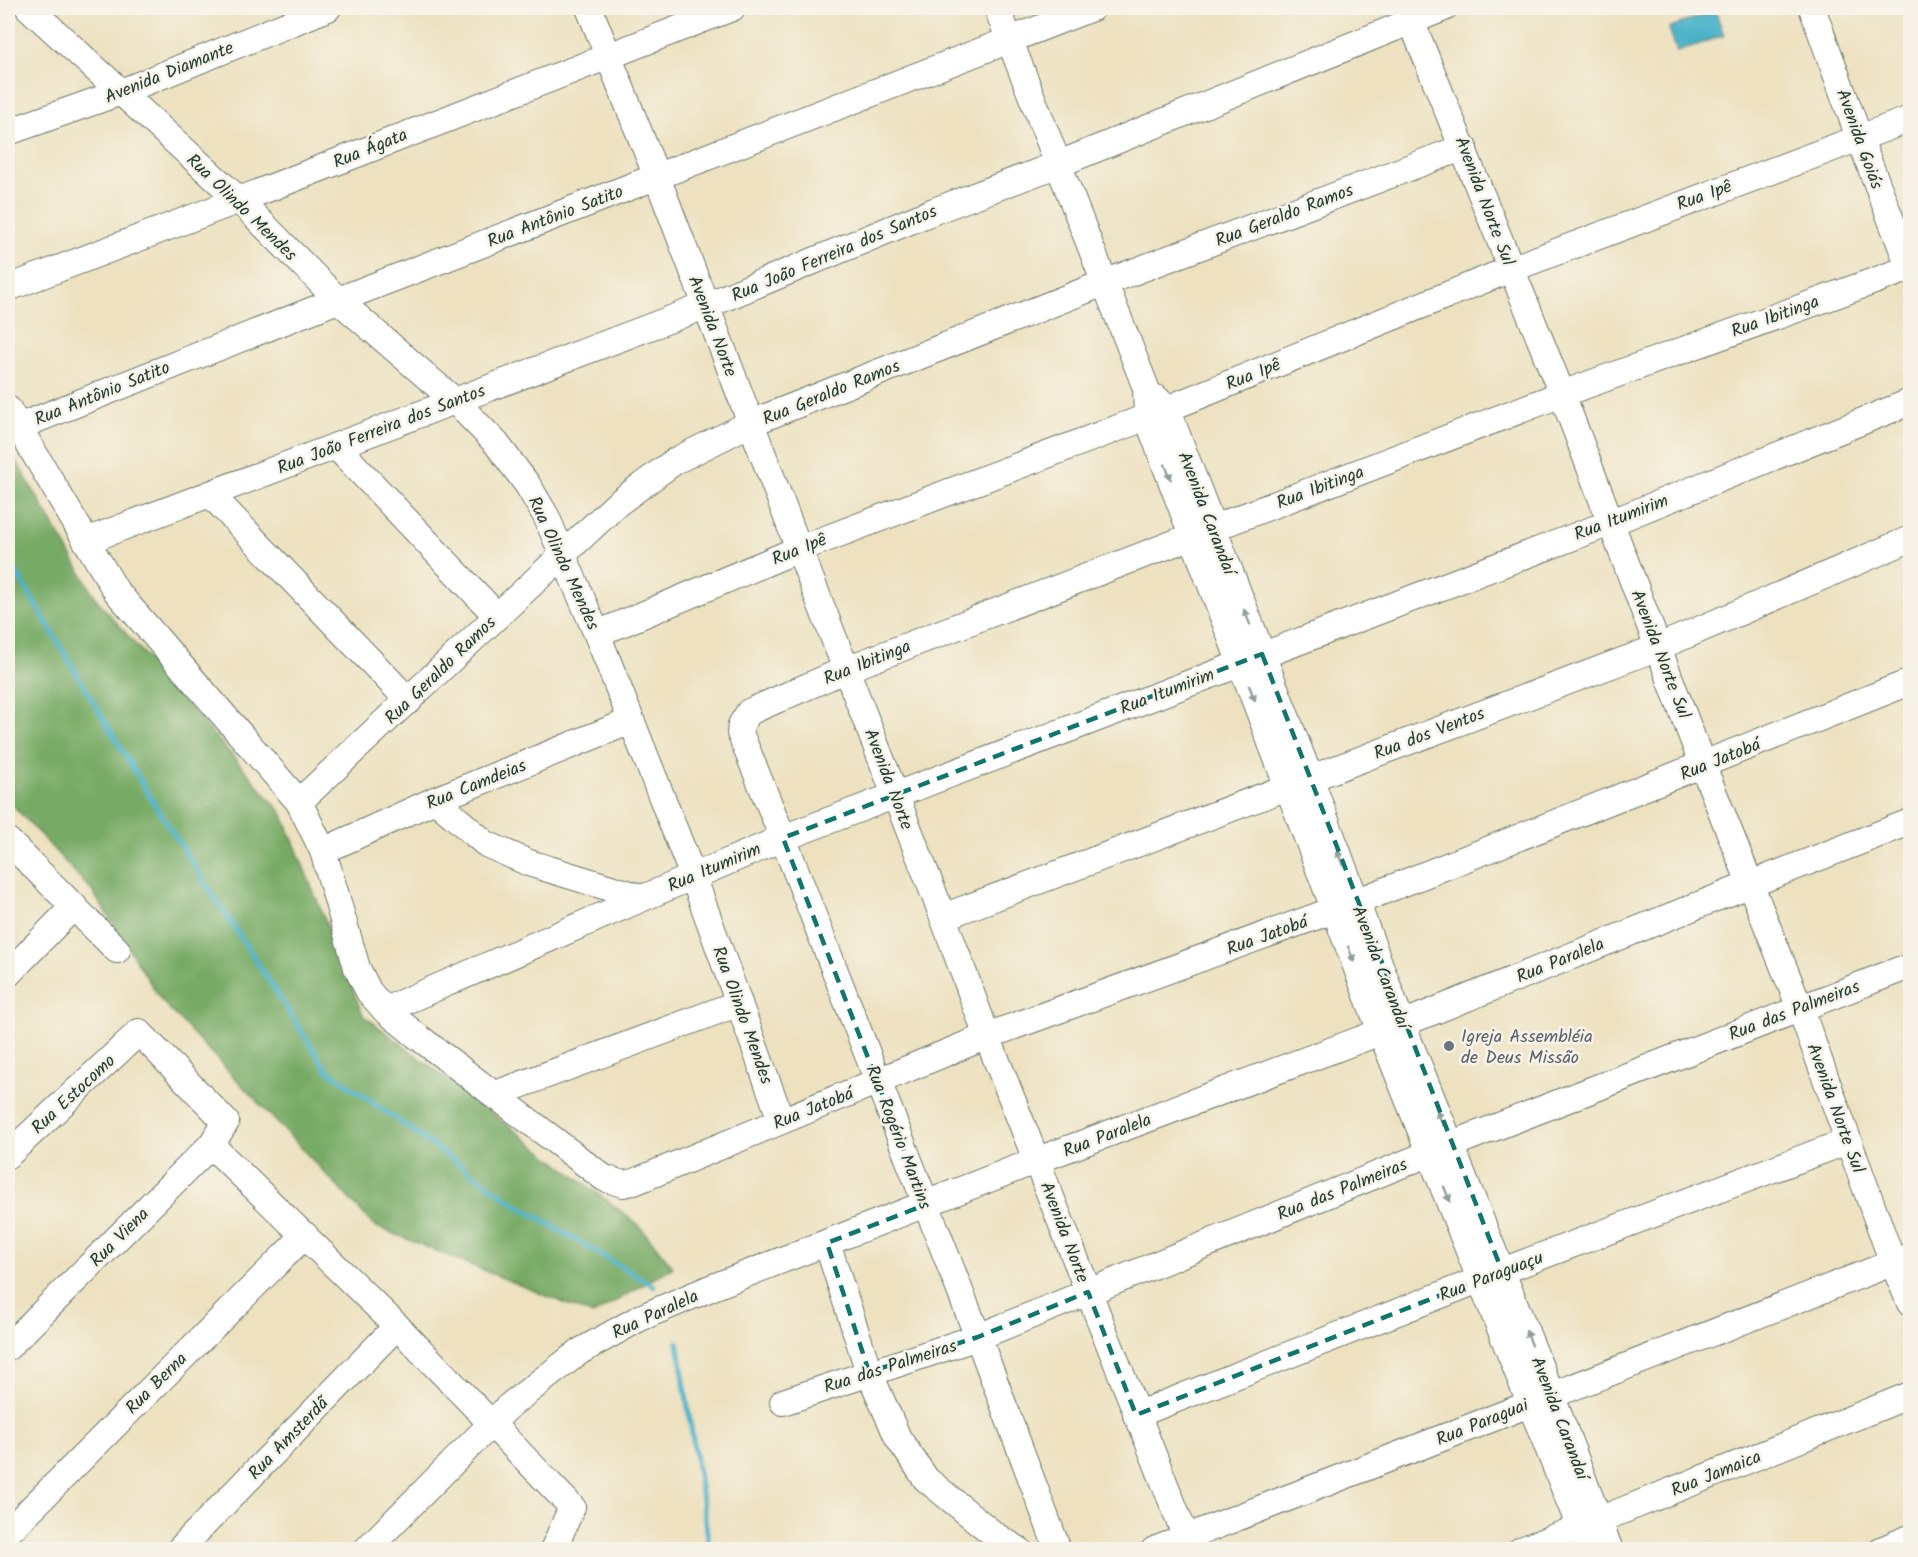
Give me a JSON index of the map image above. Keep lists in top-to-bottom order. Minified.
{"streets":{"street":["Avenida Diamante","Avenida Goiás","Rua Ágata","Rua Ipê","Avenida Norte Sul","Rua Olindo Mendes","Rua Geraldo Ramos","Rua Antônio Satito","Rua João Ferreira dos Santos","Rua Ibitinga","Avenida Norte","Avenida Carandaí","Rua Itumirim","Rua dos Ventos","Rua Jatobá","Rua Camdeias","Rua Paralela","Rua das Palmeiras","Rua Estocomo","Rua Rogério Martins","Rua Viena","Rua Paraguaçu","Rua Berna","Rua Paraguai","Rua Amsterdã","Rua Jamaica"]},"crossings":[["Avenida Diamante","Rua Olindo Mendes"],["Avenida Goiás","Rua Ipê"],["Avenida Goiás","Rua Ibitinga"],["Rua Ágata","Rua Olindo Mendes"],["Rua Ágata","Avenida Norte"],["Rua Ipê","Avenida Norte Sul"],["Rua Ipê","Rua Olindo Mendes"],["Rua Ipê","Avenida Norte"],["Rua Ipê","Avenida Carandaí"],["Avenida Norte Sul","Rua Geraldo Ramos"],["Avenida Norte Sul","Rua João Ferreira dos Santos"],["Avenida Norte Sul","Rua Ibitinga"],["Avenida Norte Sul","Rua Itumirim"],["Avenida Norte Sul","Rua dos Ventos"],["Avenida Norte Sul","Rua Jatobá"],["Avenida Norte Sul","Rua Paralela"],["Avenida Norte Sul","Rua das Palmeiras"],["Avenida Norte Sul","Rua Paraguaçu"],["Avenida Norte Sul","Rua Paraguai"],["Rua Olindo Mendes","Rua Geraldo Ramos"],["Rua Olindo Mendes","Rua Antônio Satito"],["Rua Olindo Mendes","Rua João Ferreira dos Santos"],["Rua Olindo Mendes","Rua Itumirim"],["Rua Olindo Mendes","Rua Jatobá"],["Rua Olindo Mendes","Rua Camdeias"],["Rua Geraldo Ramos","Avenida Norte"],["Rua Geraldo Ramos","Avenida Carandaí"],["Rua Antônio Satito","Avenida Norte"],["Rua Antônio Satito","Avenida Carandaí"],["Rua João Ferreira dos Santos","Avenida Norte"],["Rua João Ferreira dos Santos","Avenida Carandaí"],["Rua Ibitinga","Avenida Norte"],["Rua Ibitinga","Avenida Carandaí"],["Rua Ibitinga","Rua Rogério Martins"],["Avenida Norte","Rua Itumirim"],["Avenida Norte","Rua dos Ventos"],["Avenida Norte","Rua Jatobá"],["Avenida Norte","Rua Paralela"],["Avenida Norte","Rua das Palmeiras"],["Avenida Norte","Rua Paraguaçu"],["Avenida Norte","Rua Paraguai"],["Avenida Carandaí","Rua Itumirim"],["Avenida Carandaí","Rua dos Ventos"],["Avenida Carandaí","Rua Jatobá"],["Avenida Carandaí","Rua Paralela"],["Avenida Carandaí","Rua das Palmeiras"],["Avenida Carandaí","Rua Paraguaçu"],["Avenida Carandaí","Rua Paraguai"],["Avenida Carandaí","Rua Jamaica"],["Rua Itumirim","Rua Rogério Martins"],["Rua Jatobá","Rua Rogério Martins"],["Rua Paralela","Rua Rogério Martins"],["Rua das Palmeiras","Rua Rogério Martins"],["Rua Estocomo","Rua Viena"]],"places":["Igreja Assembléia de Deus Missão"]}
